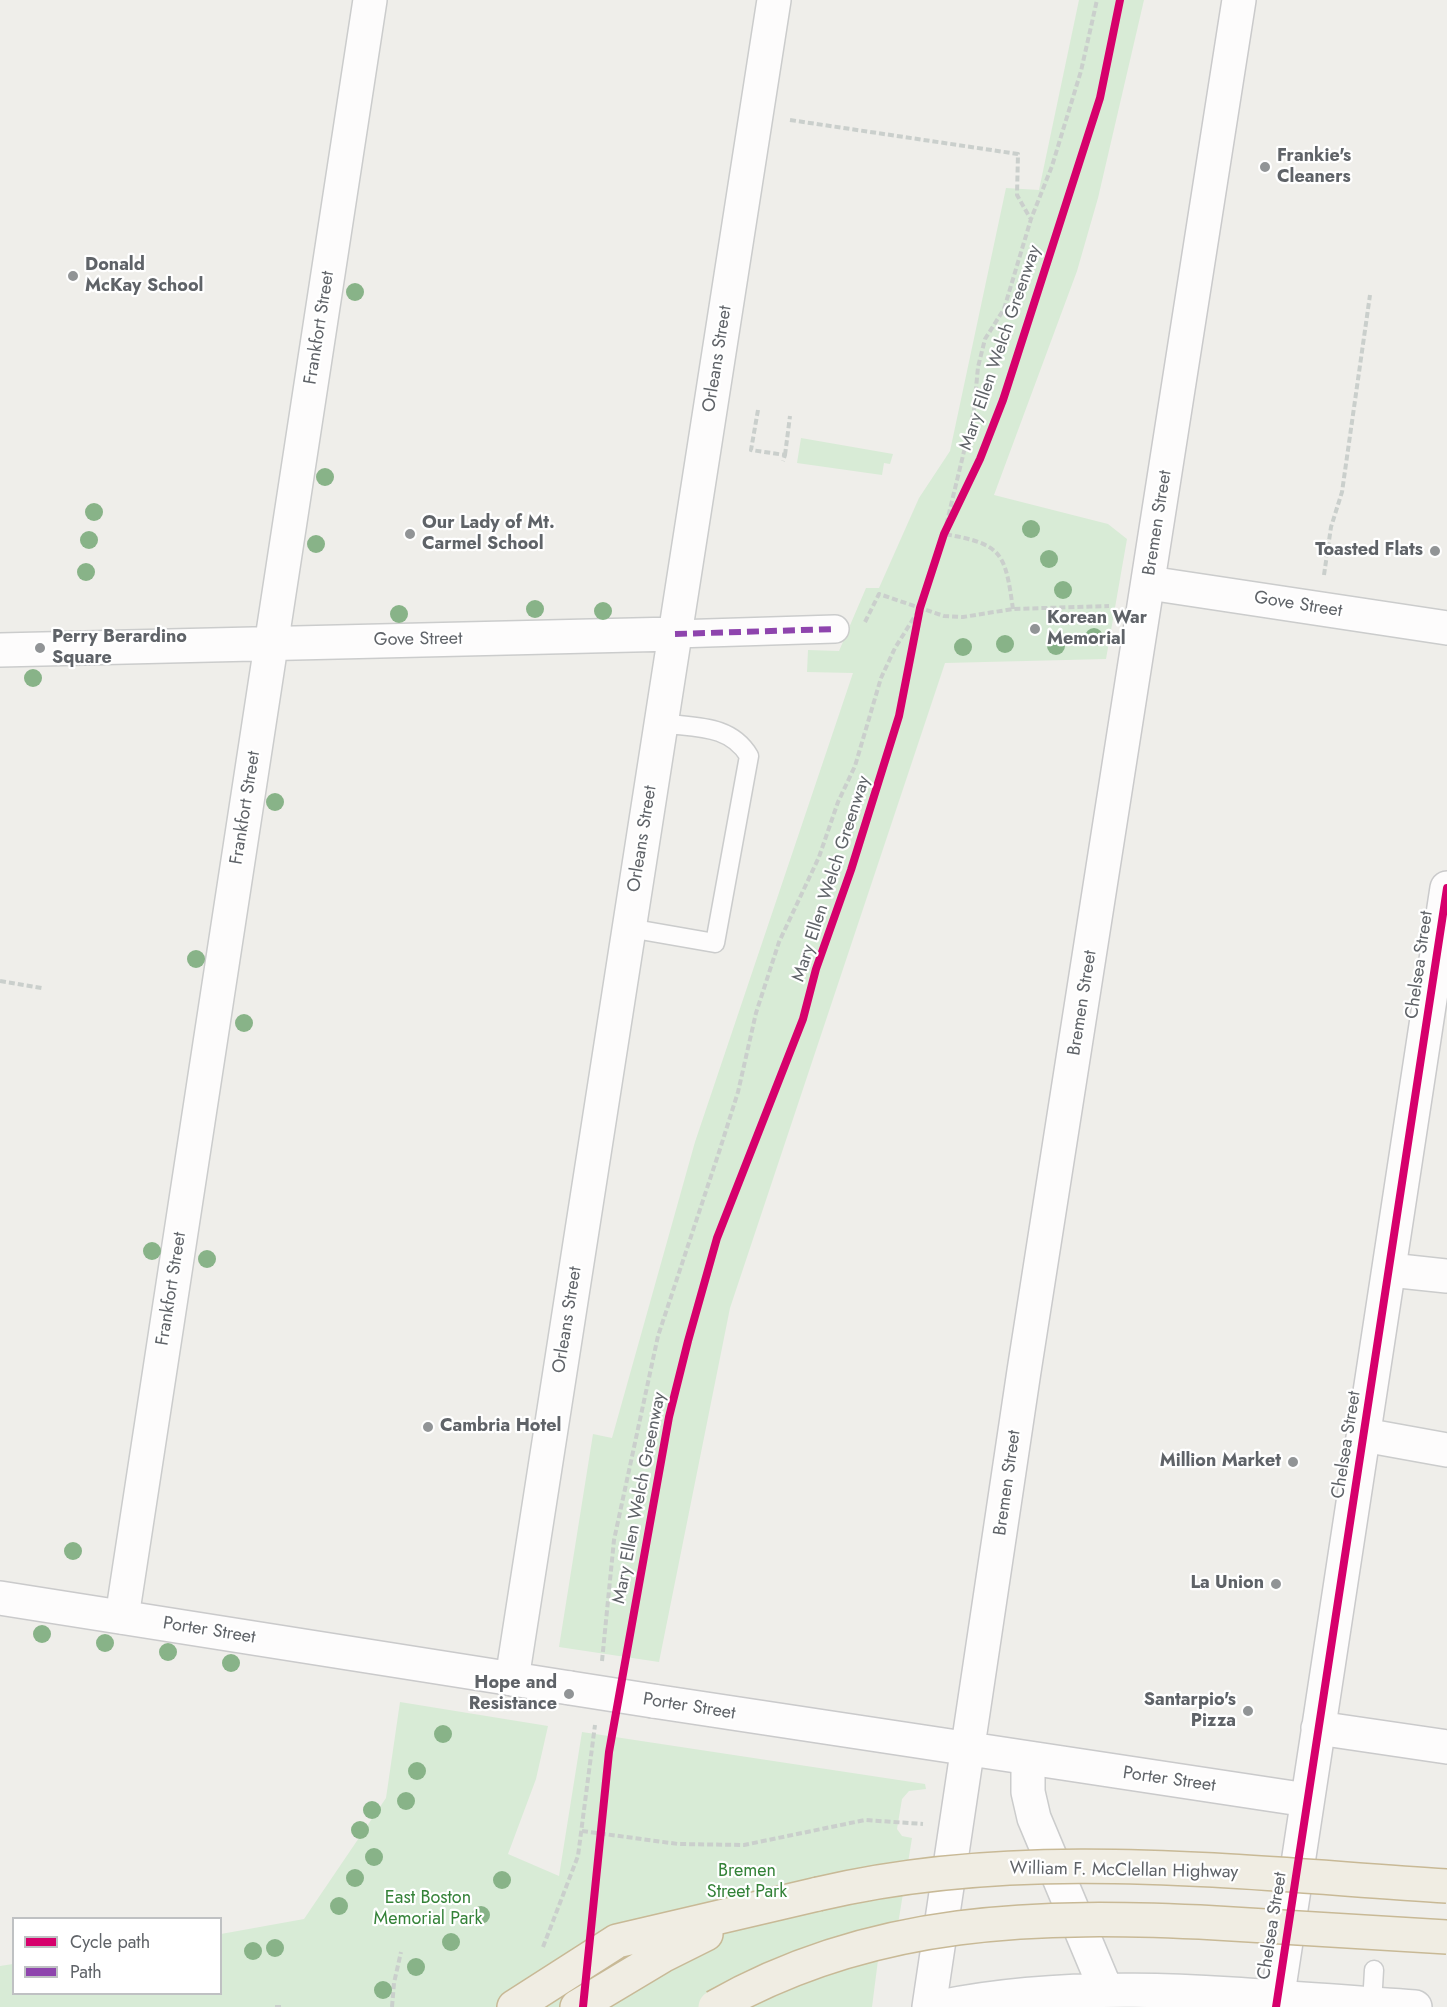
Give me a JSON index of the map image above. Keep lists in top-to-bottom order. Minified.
{"streets":{"highway":["William F. McClellan Highway"],"street":["Frankfort Street","Orleans Street","Bremen Street","Gove Street","Chelsea Street","Porter Street"],"cycle path":["Mary Ellen Welch Greenway"]},"crossings":[["Frankfort Street","Gove Street"],["Frankfort Street","Porter Street"],["Orleans Street","Gove Street"],["Orleans Street","Porter Street"],["Bremen Street","Gove Street"],["Bremen Street","Porter Street"],["Chelsea Street","Porter Street"]],"parks":["Bremen Street Park","East Boston Memorial Park"],"places":["Frankie's Cleaners","Donald McKay School","Our Lady of Mt. Carmel School","Toasted Flats","Korean War Memorial","Perry Berardino Square","Cambria Hotel","Million Market","La Union","Hope and Resistance","Santarpio's Pizza"],"legend":["Cycle path","Path"]}
